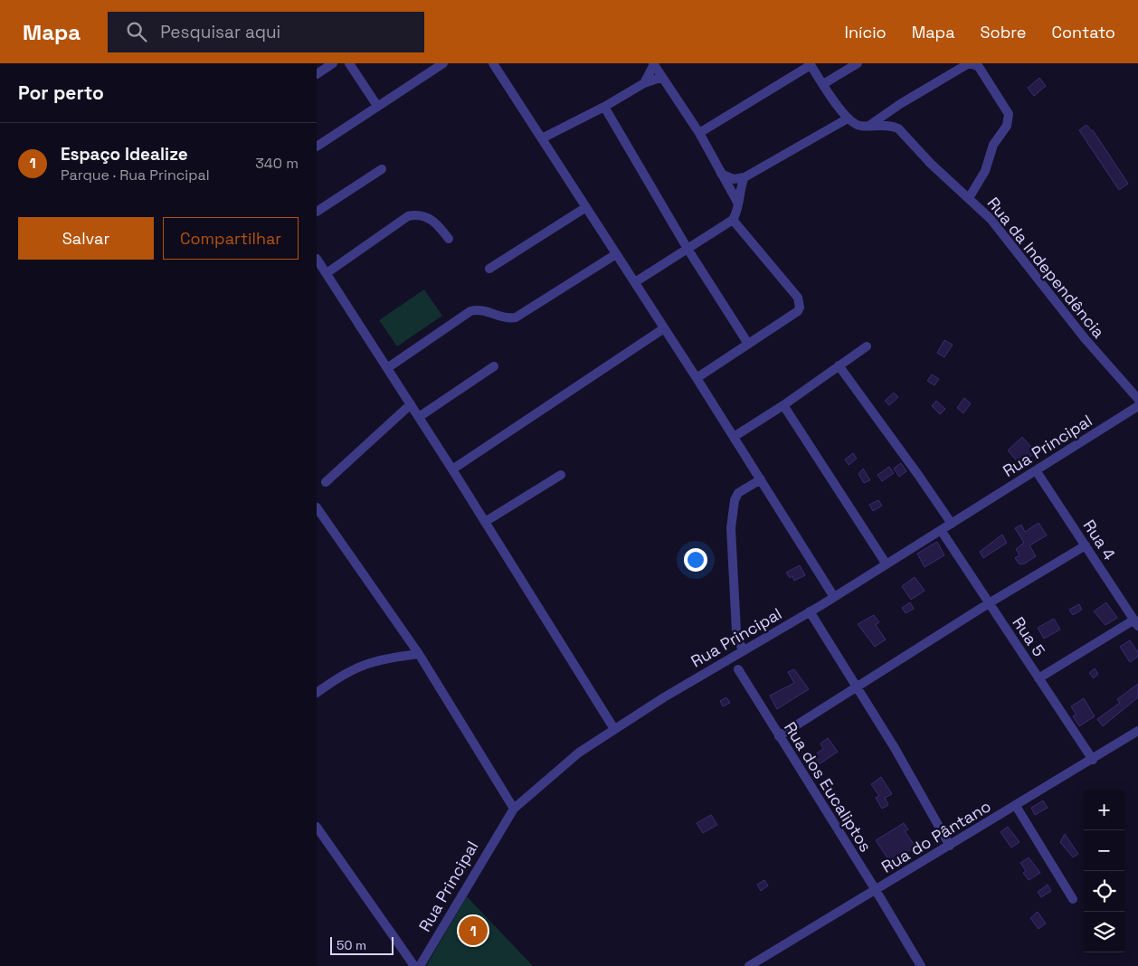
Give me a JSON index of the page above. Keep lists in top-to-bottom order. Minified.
{"streets":{"street":["Rua da Independência","Rua Principal","Rua 4","Rua 5","Rua dos Eucaliptos","Rua do Pântano"]},"crossings":[["Rua Principal","Rua 4"],["Rua Principal","Rua 5"],["Rua 5","Rua do Pântano"],["Rua dos Eucaliptos","Rua do Pântano"]],"scale_bar":"50 m","page":{"header":"Mapa","search":"Pesquisar aqui","nav":["Início","Mapa","Sobre","Contato"],"heading":"Por perto","list":[{"mark":"1","name":"Espaço Idealize","note":"Parque · Rua Principal","value":"340 m"}],"buttons":["Salvar","Compartilhar"],"map_buttons":["+","−"],"pins":"1","scale":"50 m"}}
